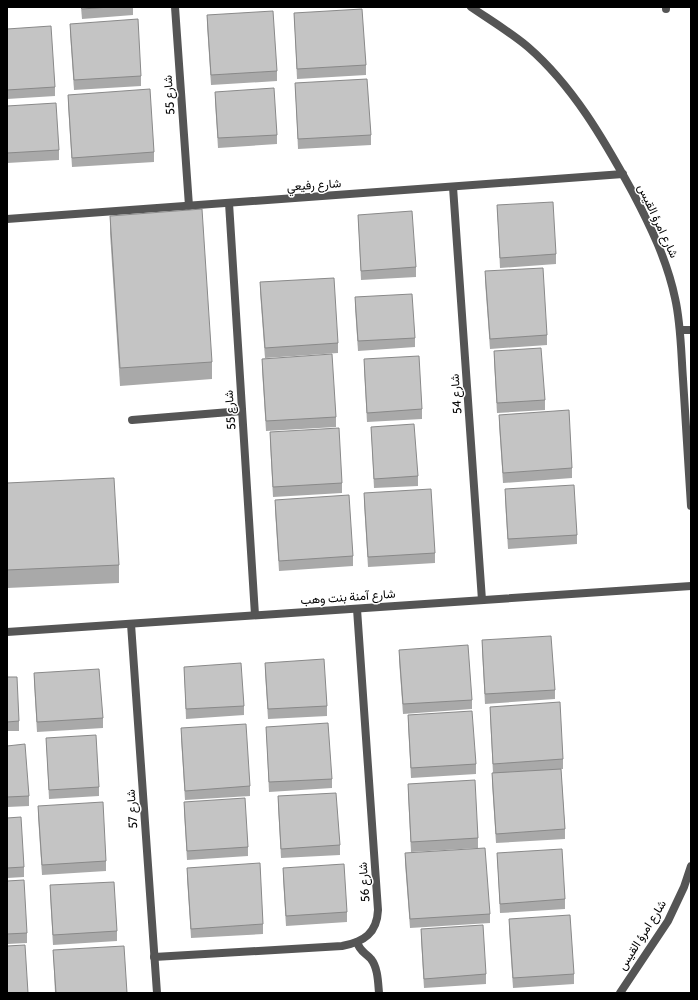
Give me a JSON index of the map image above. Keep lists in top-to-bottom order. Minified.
{"streets":{"street":["شارع 55","شارع رفيعي","شارع امرؤ القيس","شارع 54","شارع آمنة بنت وهب","شارع 57","شارع 56"]},"crossings":[["شارع 55","شارع رفيعي"],["شارع 55","شارع آمنة بنت وهب"],["شارع رفيعي","شارع امرؤ القيس"],["شارع رفيعي","شارع 54"],["شارع 54","شارع آمنة بنت وهب"],["شارع آمنة بنت وهب","شارع 57"],["شارع آمنة بنت وهب","شارع 56"],["شارع 57","شارع 56"]]}
